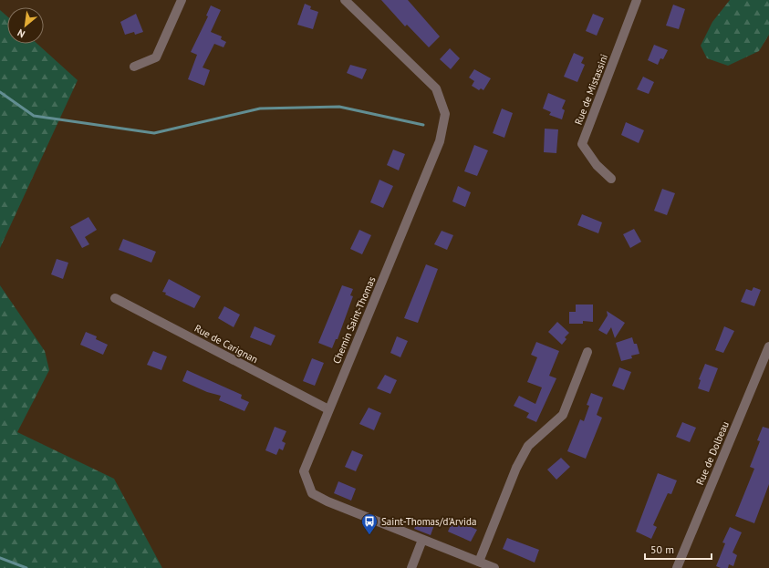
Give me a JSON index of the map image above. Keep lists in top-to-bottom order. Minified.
{"streets":{"street":["Rue de Mistassini","Chemin Saint-Thomas","Rue de Carignan","Rue de Dolbeau"]},"crossings":[["Chemin Saint-Thomas","Rue de Carignan"]],"places":{"bus stop":["Saint-Thomas/d'Arvida"]},"scale_bar":"50 m","north":"bottom left"}
